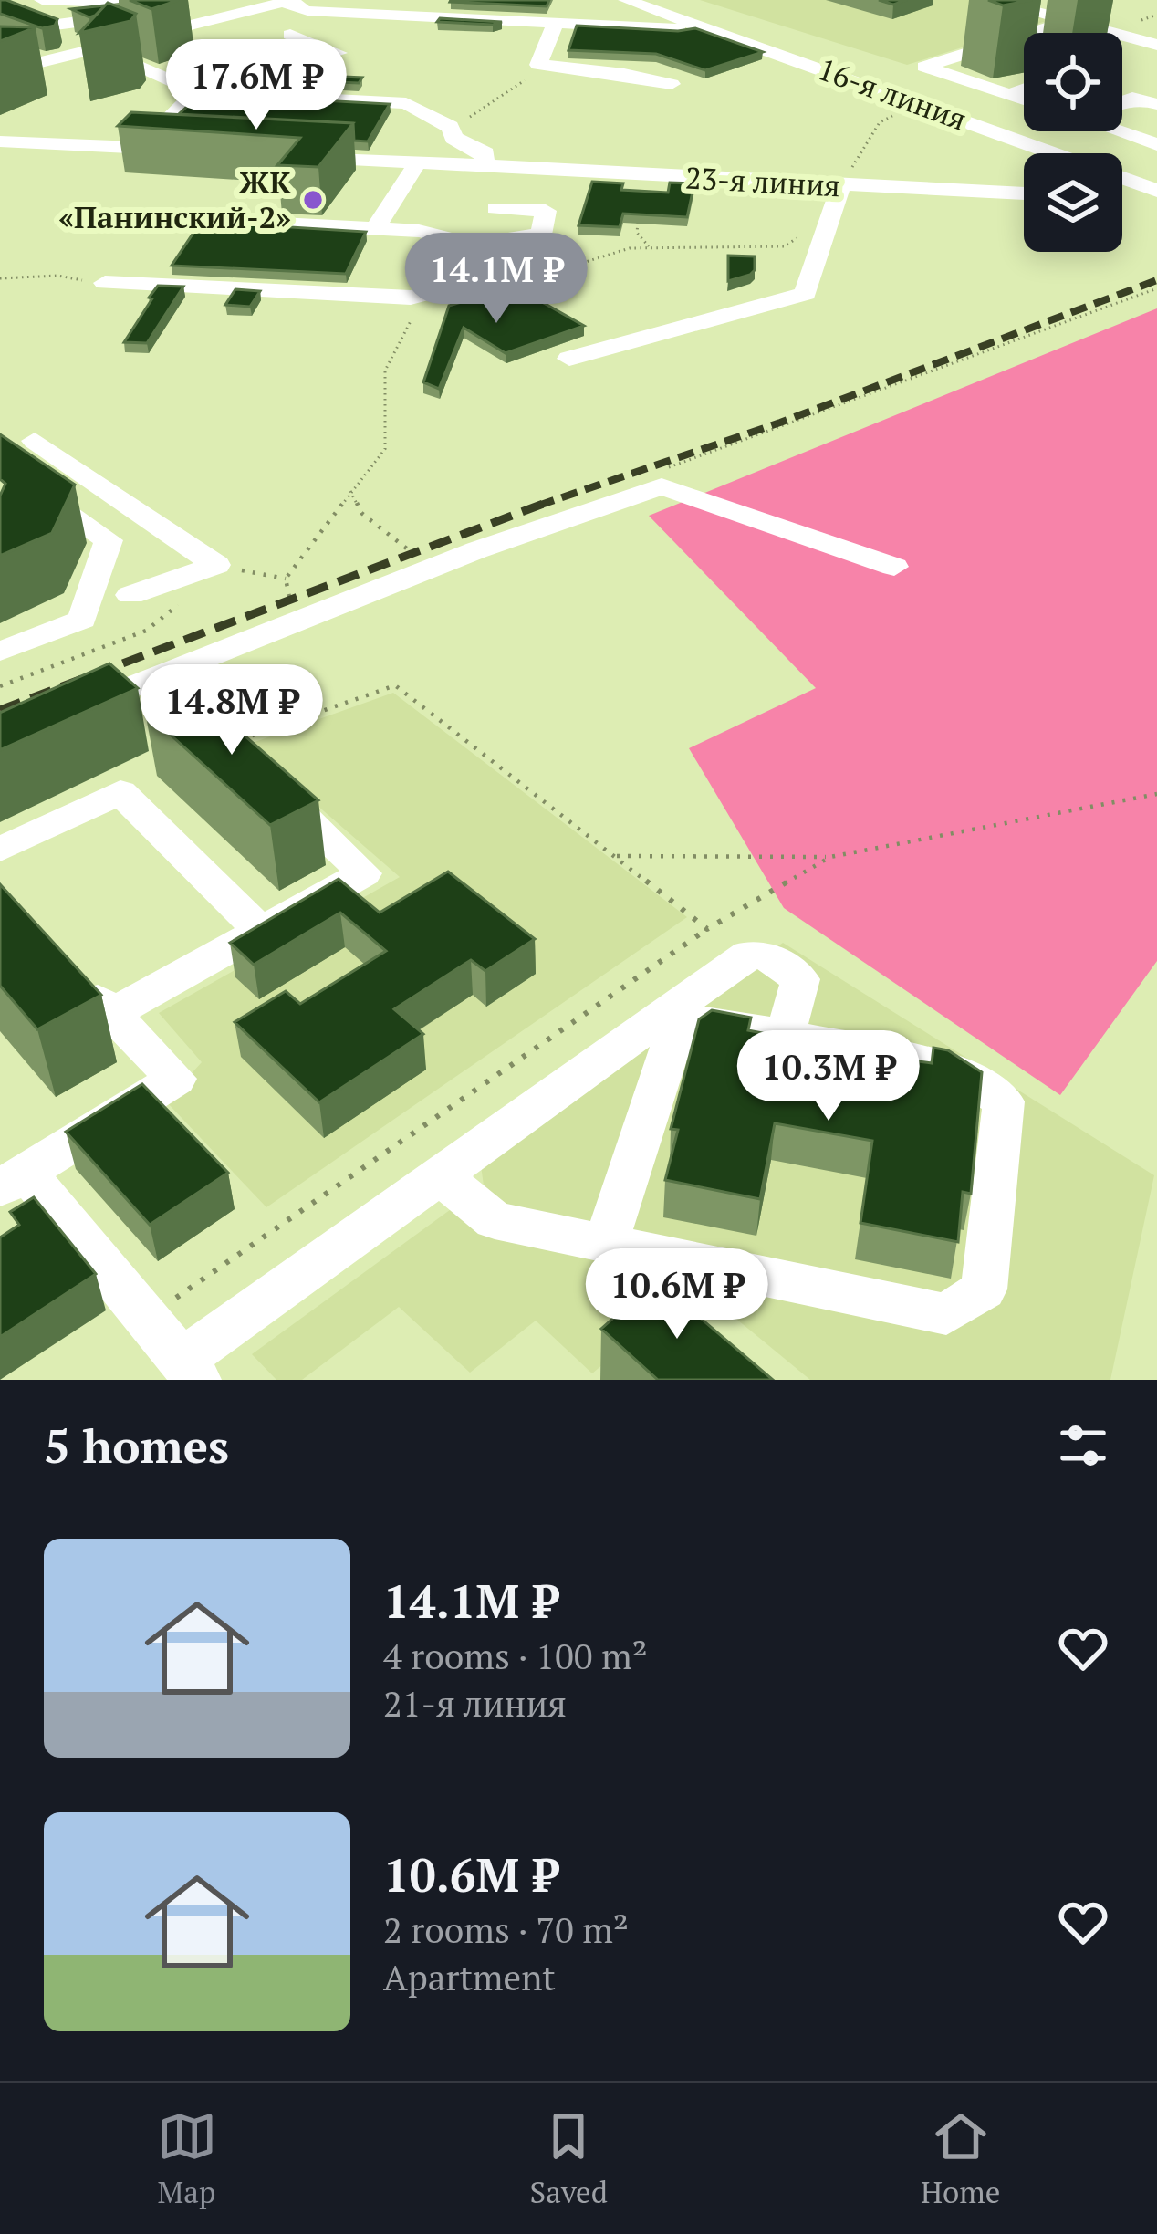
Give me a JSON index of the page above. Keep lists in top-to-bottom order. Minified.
{"streets":{"street":["16-я линия","23-я линия"]},"places":["ЖК «Панинский-2»"],"page":{"price":["17.6M ₽","14.1M ₽","14.8M ₽","10.3M ₽","10.6M ₽"],"heading":"5 homes","list":[{"name":"14.1M ₽","note":"4 rooms · 100 m² · 21-я линия"},{"name":"10.6M ₽","note":"2 rooms · 70 m² · Apartment"}],"tabs":["Map","Saved","Home"]}}
